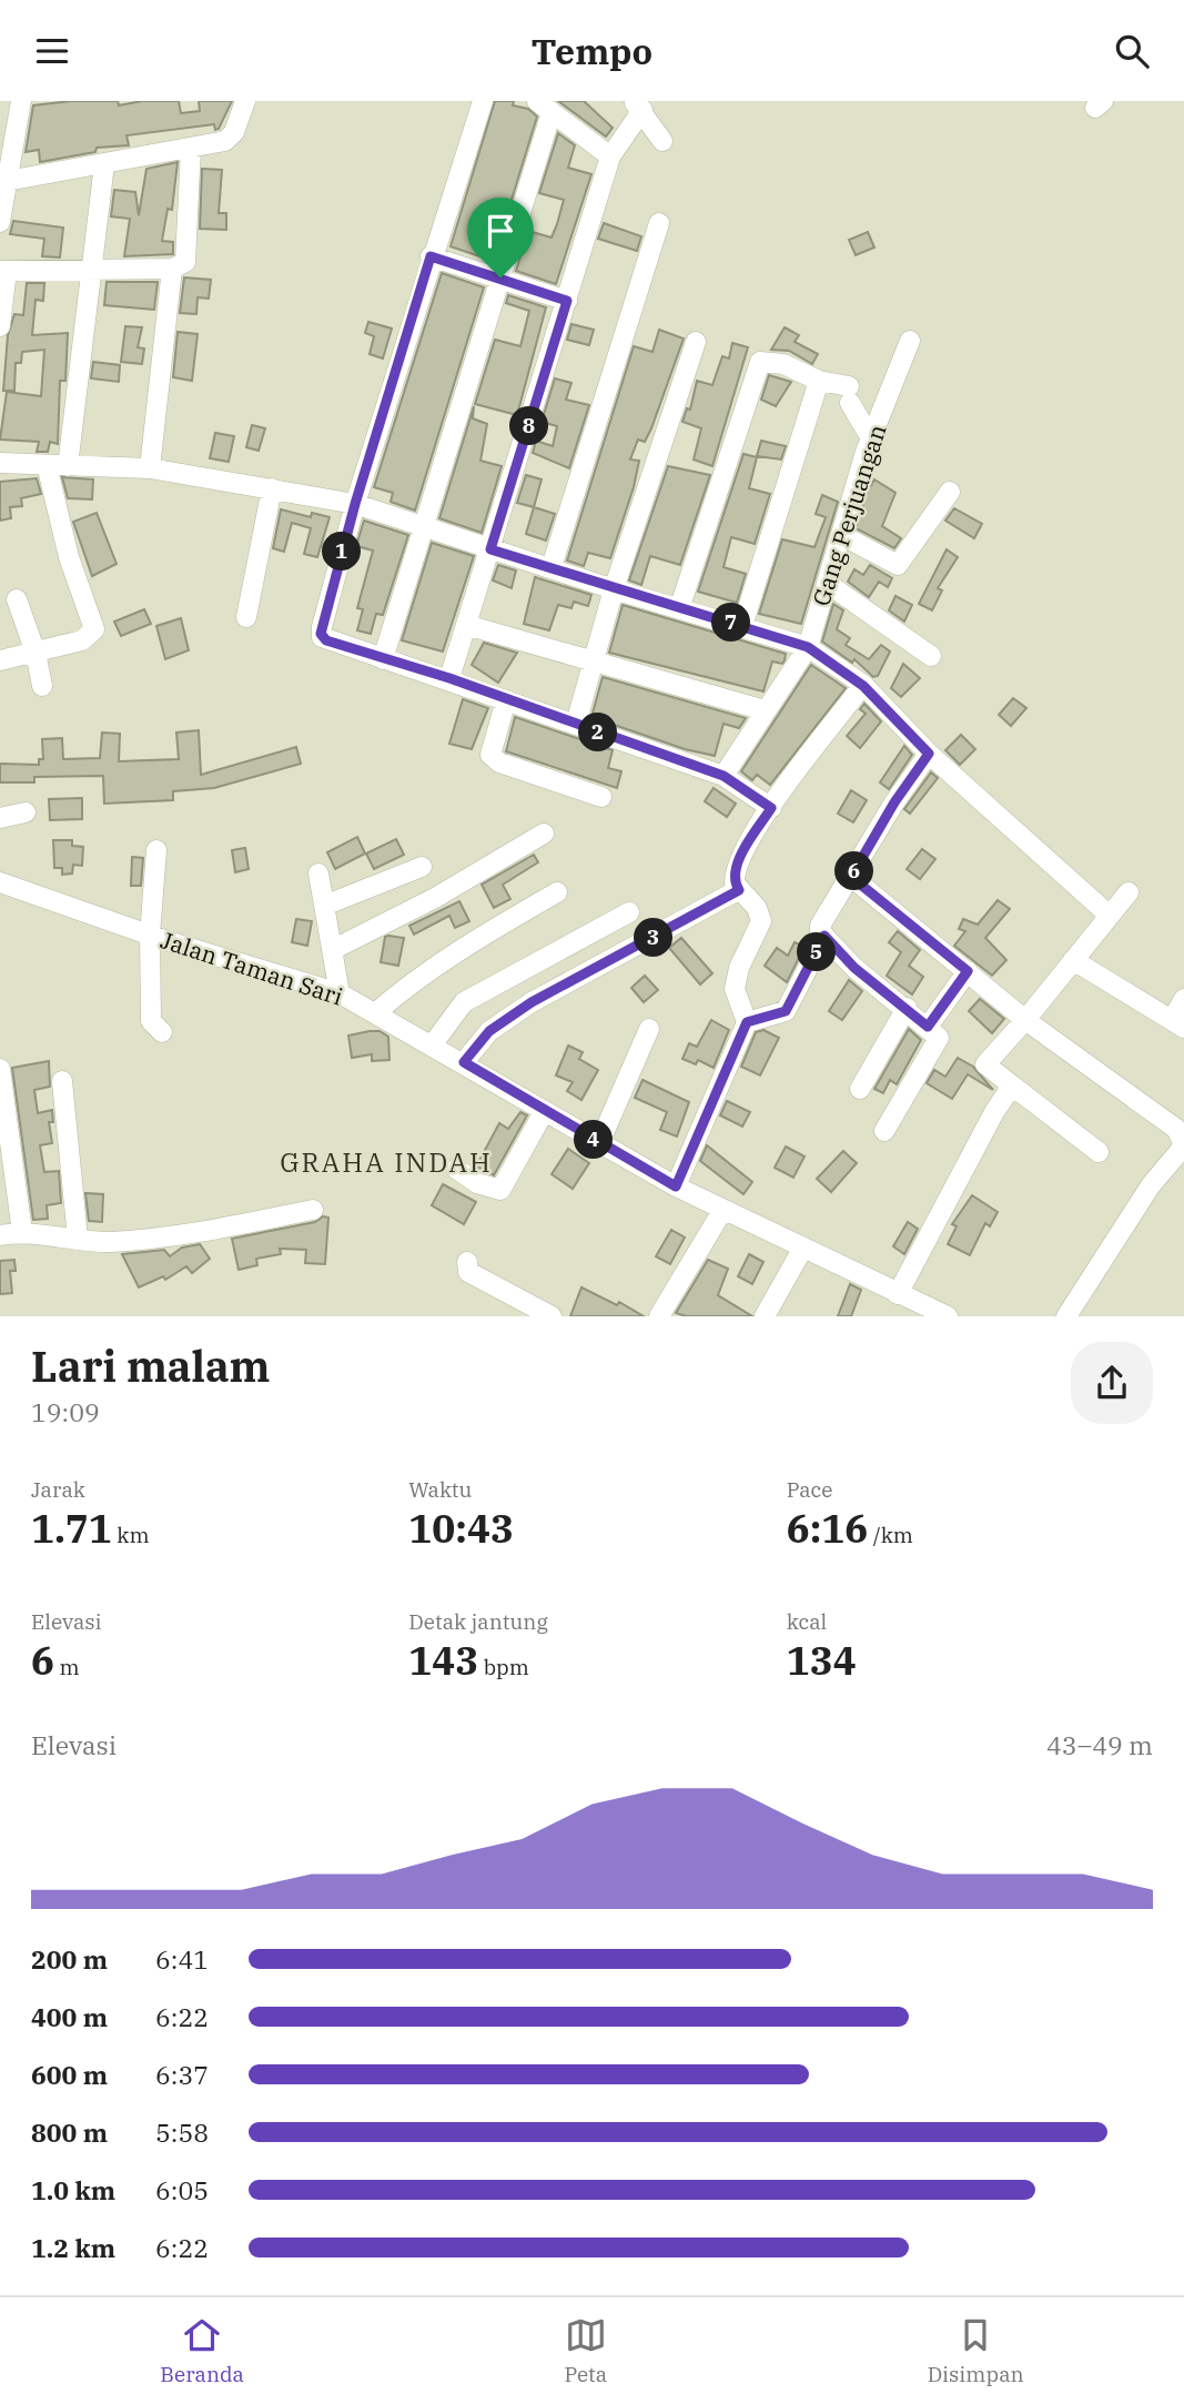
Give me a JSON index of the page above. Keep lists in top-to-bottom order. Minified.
{"streets":{"street":["Gang Perjuangan","Jalan Taman Sari"]},"districts":["GRAHA INDAH"],"page":{"header":"Tempo","pins":["8","1","7","2","6","3","5","4"],"heading":["Lari malam","19:09"],"stats":[["Jarak","1.71 km"],["Waktu","10:43"],["Pace","6:16 /km"],["Elevasi","6 m"],["Detak jantung","143 bpm"],["kcal","134"]],"chart":["Elevasi","43–49 m"],"list":[{"name":"200 m","note":"6:41"},{"name":"400 m","note":"6:22"},{"name":"600 m","note":"6:37"},{"name":"800 m","note":"5:58"},{"name":"1.0 km","note":"6:05"},{"name":"1.2 km","note":"6:22"}],"tabs":["Beranda","Peta","Disimpan"]}}
